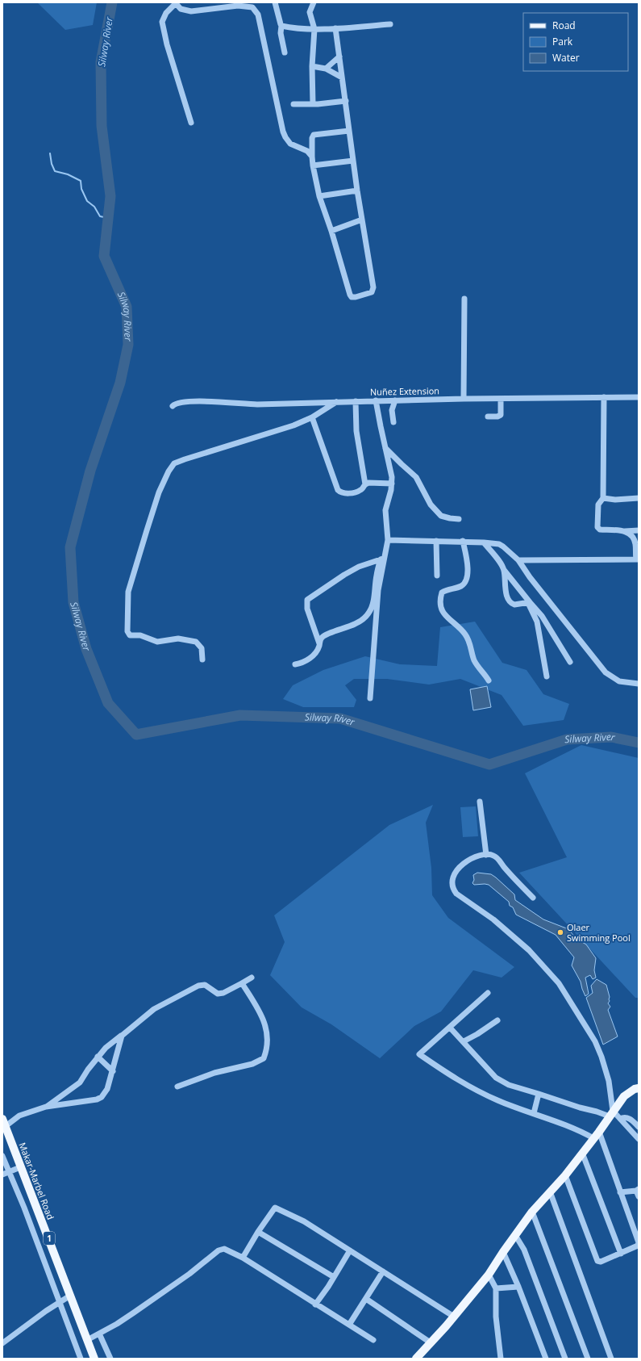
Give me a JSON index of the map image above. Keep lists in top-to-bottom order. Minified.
{"streets":{"main road":["Makar-Marbel Road","1"],"street":["Nuñez Extension"]},"water":["Silway River"],"places":["Olaer Swimming Pool"],"legend":["Road","Park","Water"]}
